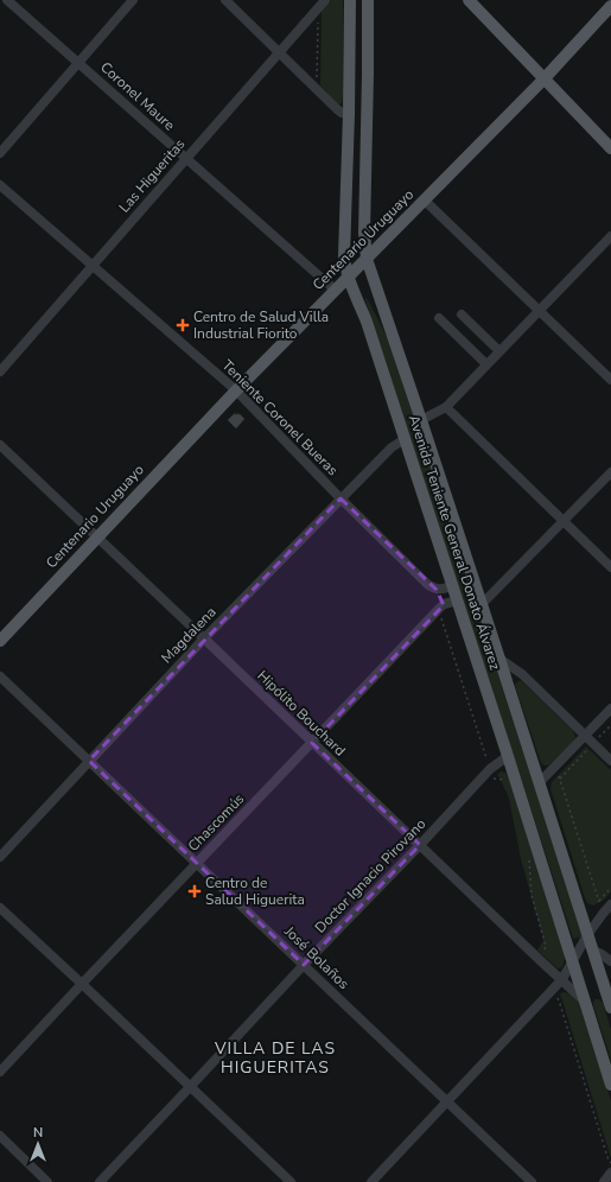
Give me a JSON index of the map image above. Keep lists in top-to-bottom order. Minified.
{"streets":{"main road":["Centenario Uruguayo","Avenida Teniente General Donato Álvarez"],"street":["Coronel Maure","Las Higueritas","Teniente Coronel Bueras","Magdalena","Hipólito Bouchard","Chascomús","Doctor Ignacio Pirovano","José Bolaños"]},"crossings":[["Coronel Maure","Las Higueritas"],["Coronel Maure","Centenario Uruguayo"],["Las Higueritas","Teniente Coronel Bueras"],["Centenario Uruguayo","Teniente Coronel Bueras"],["Centenario Uruguayo","Avenida Teniente General Donato Álvarez"],["Centenario Uruguayo","Hipólito Bouchard"],["Teniente Coronel Bueras","Magdalena"],["Avenida Teniente General Donato Álvarez","Magdalena"],["Avenida Teniente General Donato Álvarez","Hipólito Bouchard"],["Avenida Teniente General Donato Álvarez","Chascomús"],["Avenida Teniente General Donato Álvarez","Doctor Ignacio Pirovano"],["Magdalena","Hipólito Bouchard"],["Magdalena","José Bolaños"],["Hipólito Bouchard","Chascomús"],["Hipólito Bouchard","Doctor Ignacio Pirovano"],["Chascomús","José Bolaños"],["Doctor Ignacio Pirovano","José Bolaños"]],"districts":["VILLA DE LAS HIGUERITAS"],"places":{"health":["Centro de Salud Villa Industrial Fiorito","Centro de Salud Higuerita"]},"north":"top"}
